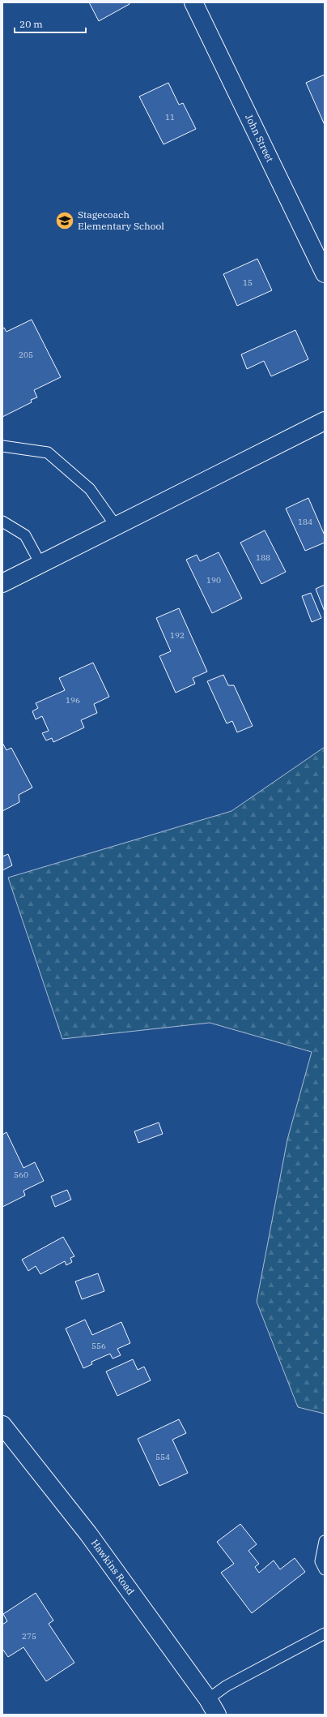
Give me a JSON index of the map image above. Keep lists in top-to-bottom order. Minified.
{"streets":{"street":["John Street","Hawkins Road"]},"places":{"school or university":["Stagecoach Elementary School"]},"house_numbers":["11","15","205","184","188","190","192","196","560","556","554","275"],"scale_bar":"20 m"}
